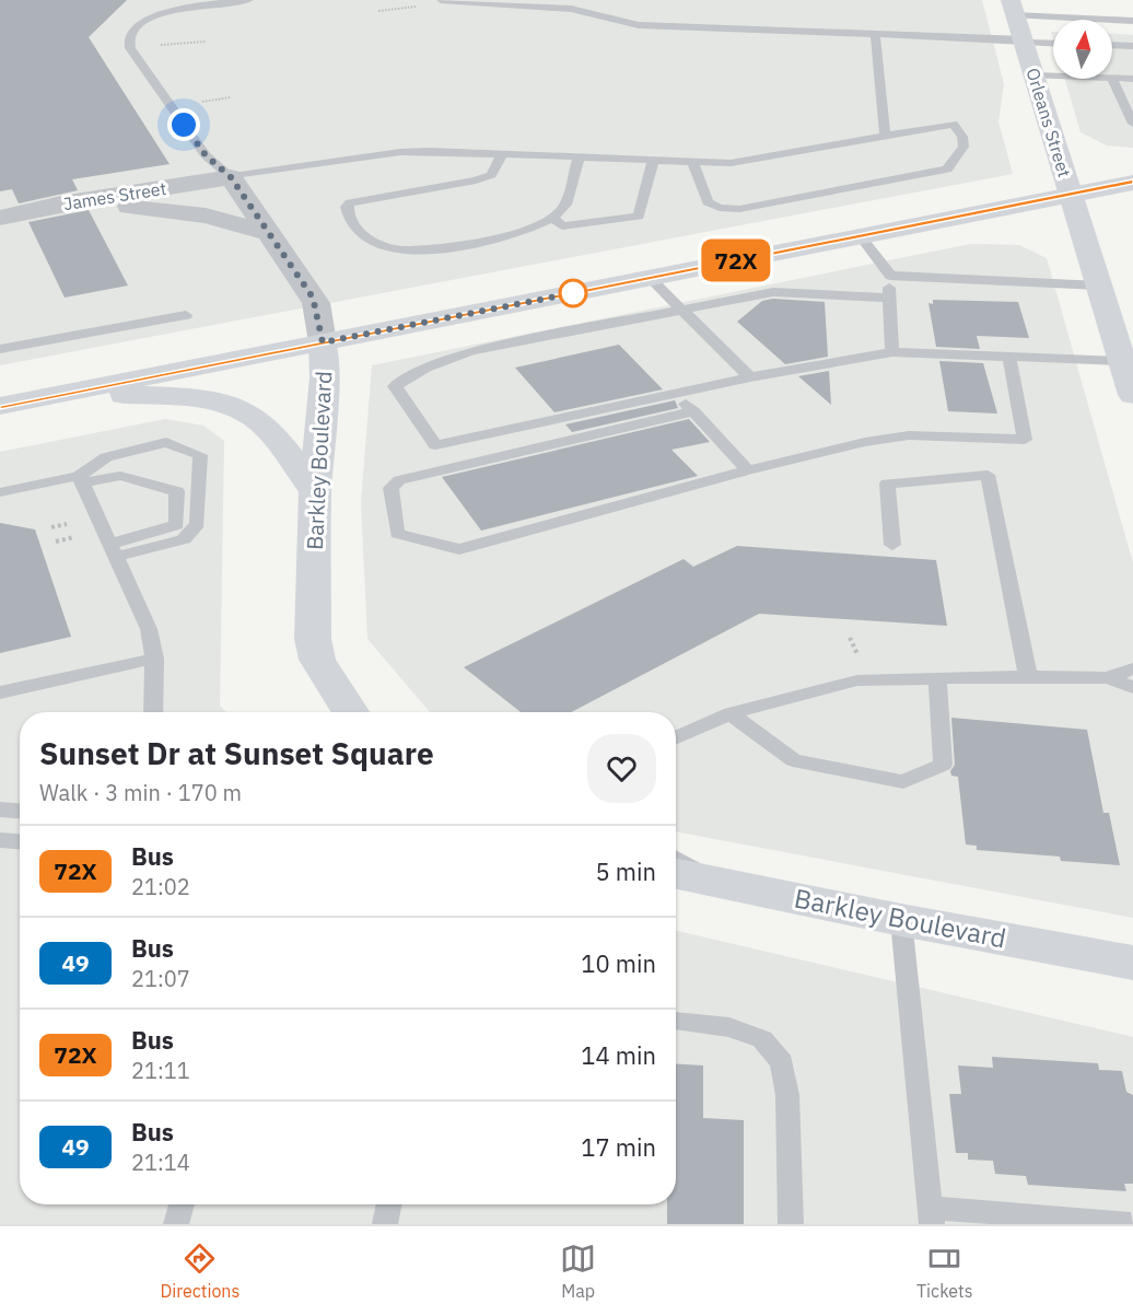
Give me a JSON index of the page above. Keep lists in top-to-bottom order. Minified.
{"streets":{"main road":["Orleans Street","Barkley Boulevard"],"street":["James Street"]},"crossings":[["James Street","Barkley Boulevard"]],"lines":["bus line 72X"],"north":"top","page":{"on_map":"72X","heading":["Sunset Dr at Sunset Square","Walk · 3 min · 170 m"],"list":[{"mark":"72X","name":"Bus","note":"21:02","value":"5 min"},{"mark":"49","name":"Bus","note":"21:07","value":"10 min"},{"mark":"72X","name":"Bus","note":"21:11","value":"14 min"},{"mark":"49","name":"Bus","note":"21:14","value":"17 min"}],"tabs":["Directions","Map","Tickets"]}}
